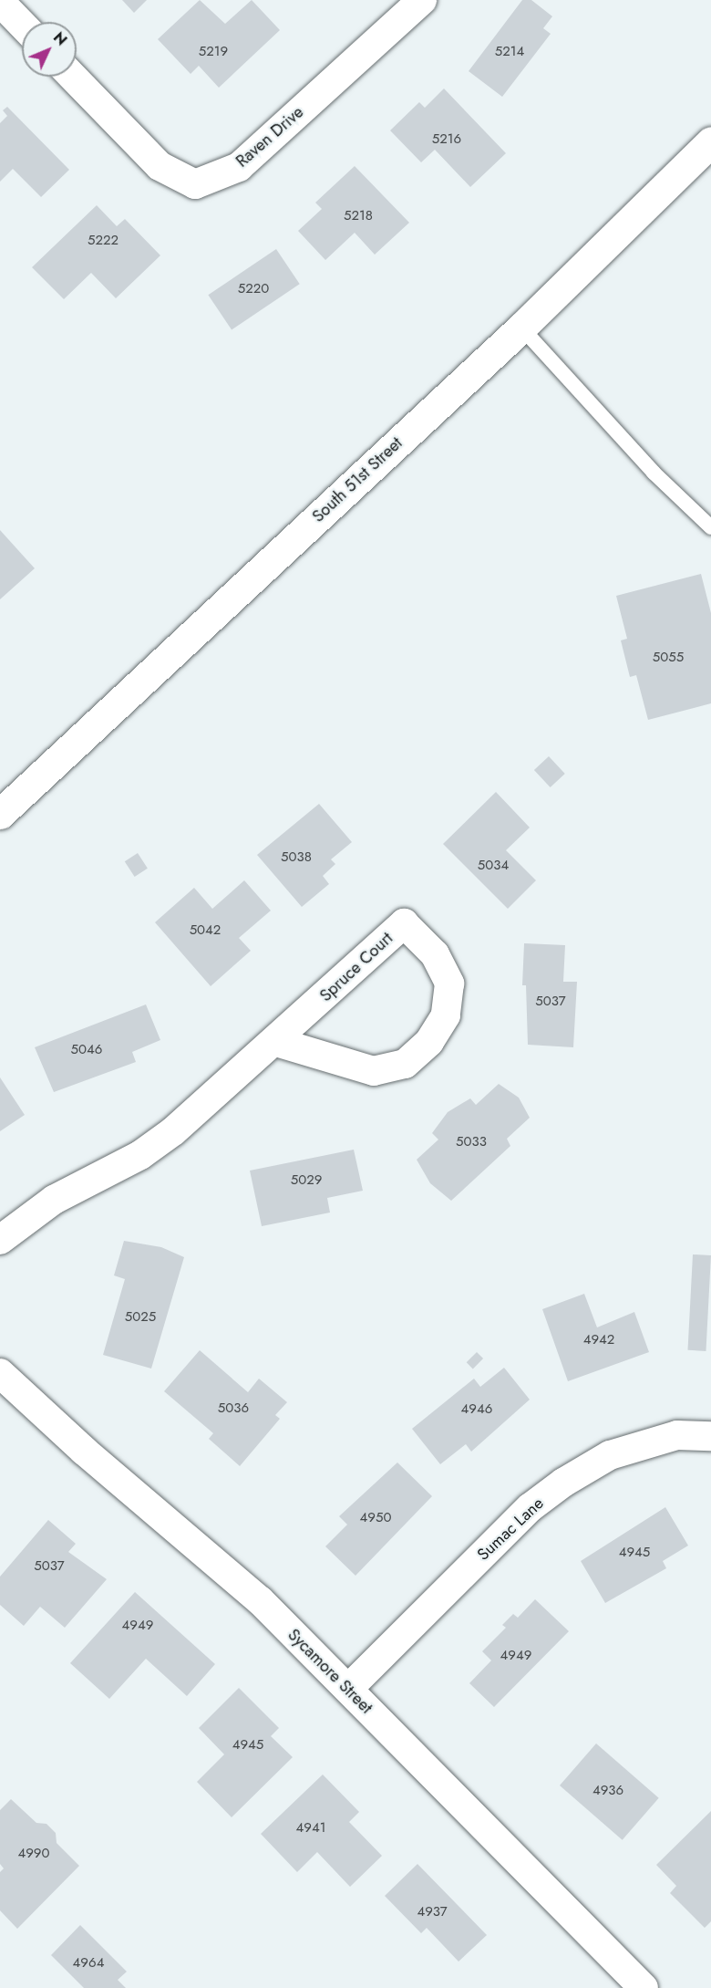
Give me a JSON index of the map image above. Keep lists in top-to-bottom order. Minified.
{"streets":{"street":["Raven Drive","South 51st Street","Spruce Court","Sumac Lane","Sycamore Street"]},"crossings":[["Sumac Lane","Sycamore Street"]],"house_numbers":["5219","5214","5216","5218","5222","5220","5055","5038","5034","5042","5037","5046","5033","5029","5025","4942","5036","4946","4950","4945","5037","4949","4949","4945","4936","4941","4990","4937","4964"],"north":"top right"}
